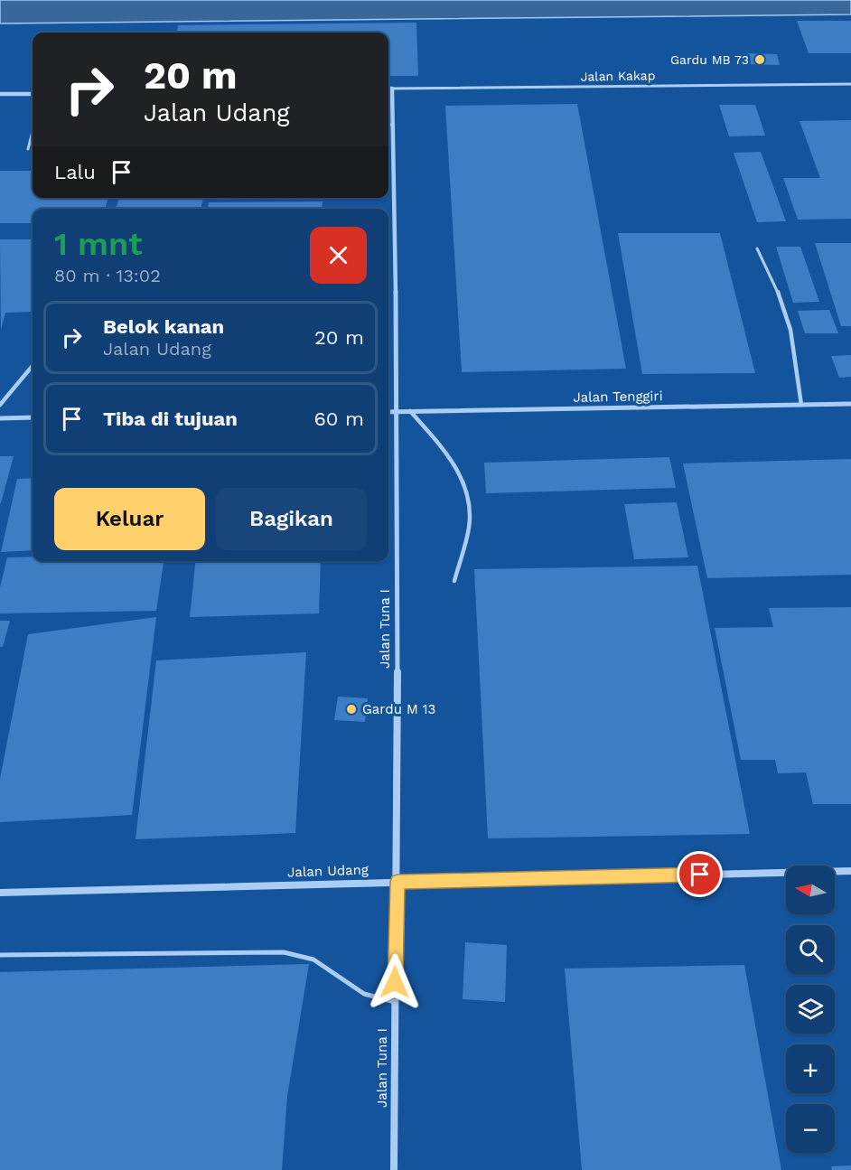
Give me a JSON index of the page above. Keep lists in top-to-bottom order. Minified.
{"streets":{"street":["Jalan Kakap","Jalan Tenggiri","Jalan Tuna I","Jalan Udang"]},"crossings":[["Jalan Kakap","Jalan Tuna I"],["Jalan Tenggiri","Jalan Tuna I"],["Jalan Tuna I","Jalan Udang"]],"places":["Gardu MB 73","Gardu M 13"],"north":"left","page":{"turn":["20 m","Jalan Udang"],"then":"Lalu","heading":["1 mnt","80 m · 13:02"],"list":[{"name":"Belok kanan","note":"Jalan Udang","value":"20 m"},{"name":"Tiba di tujuan","value":"60 m"}],"buttons":["Keluar","Bagikan"],"map_buttons":["+","−"]}}
